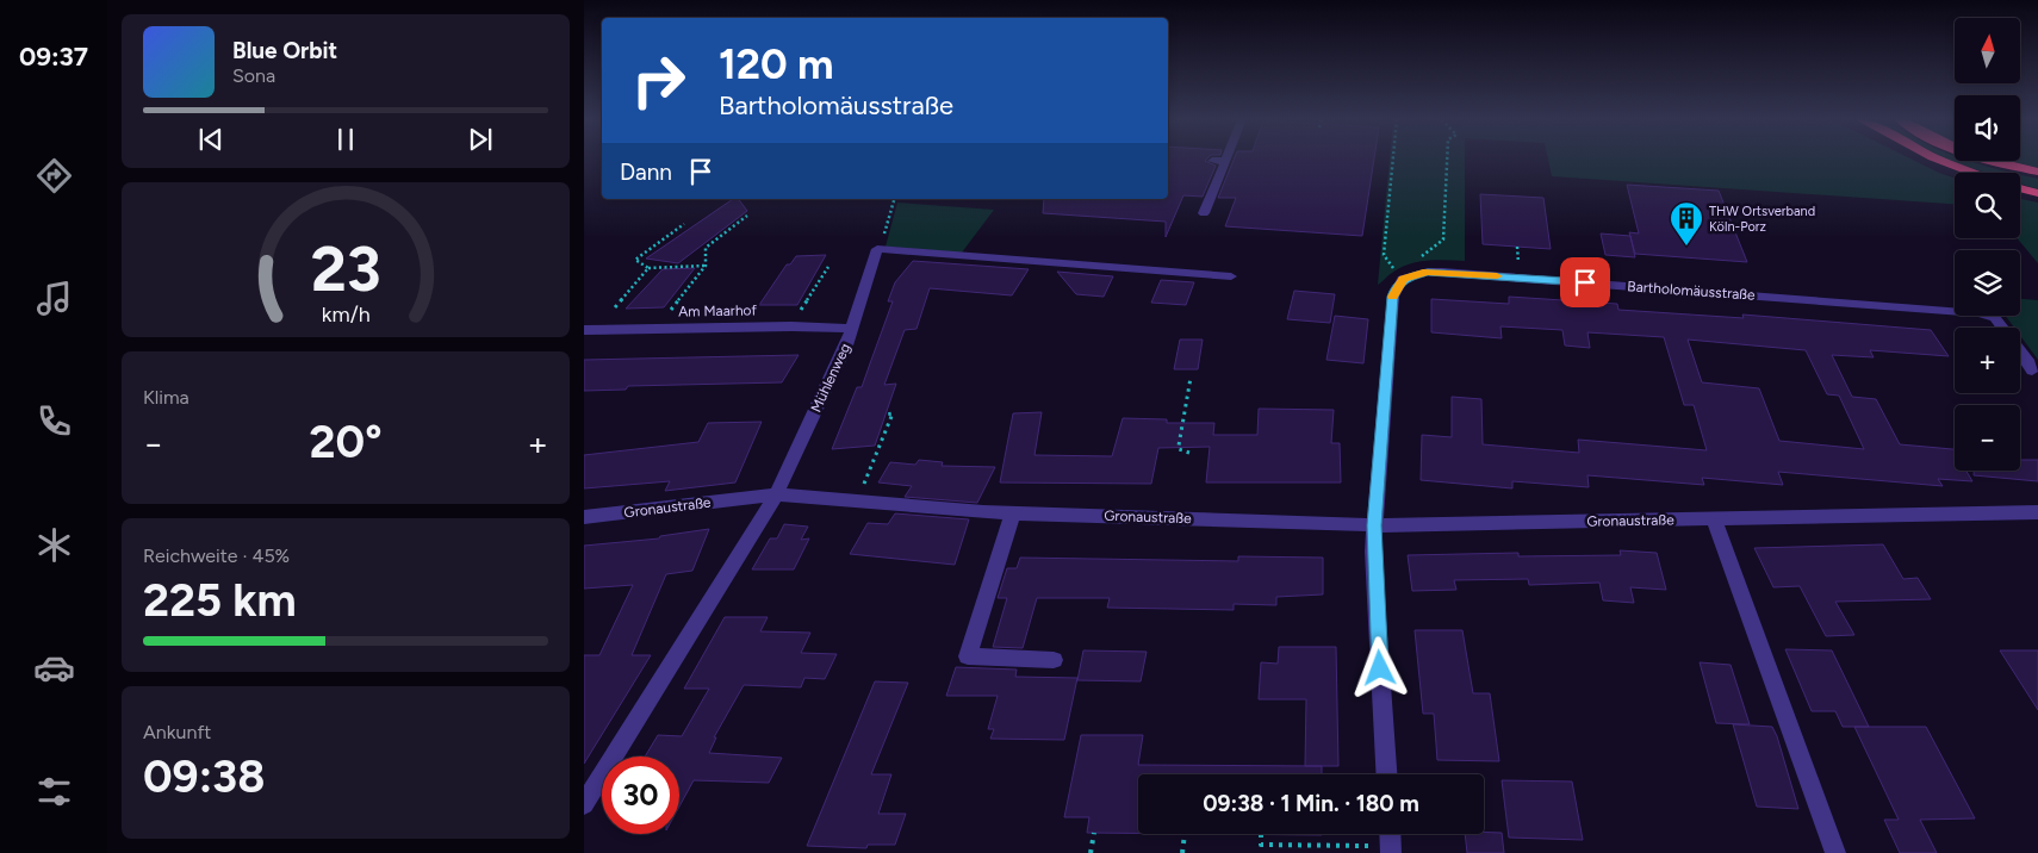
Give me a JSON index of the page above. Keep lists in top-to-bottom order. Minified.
{"streets":{"street":["Bartholomäusstraße","Am Maarhof","Mühlenweg","Gronaustraße"]},"crossings":[["Am Maarhof","Mühlenweg"],["Mühlenweg","Gronaustraße"]],"places":{"building":["THW Ortsverband Köln-Porz"]},"north":"top","page":{"tabs":"09:37","map_buttons":["+","−"],"turn":["120 m","Bartholomäusstraße"],"song":["Blue Orbit","Sona"],"then":"Dann","tile":["Klima",["Reichweite · 45%","225 km"],["Ankunft","09:38"]],"heat":["−","20°","+"],"limit":"30","trip":"09:38 · 1 Min. · 180 m","gauge":["23","km/h"]}}
